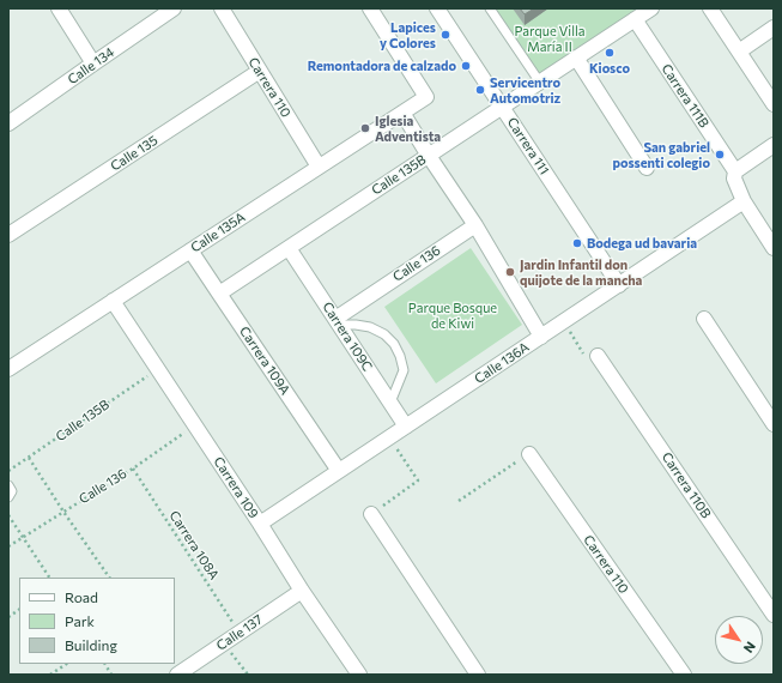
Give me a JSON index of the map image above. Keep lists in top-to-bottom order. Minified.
{"streets":{"street":["Calle 134","Carrera 110","Carrera 111B","Carrera 111","Calle 135","Calle 135B","Calle 135A","Calle 136","Carrera 109C","Carrera 109A","Calle 136A","Carrera 110B","Carrera 109","Calle 137"],"path":["Carrera 108A"]},"crossings":[["Carrera 110","Calle 135"],["Carrera 110","Calle 135A"],["Carrera 111B","Calle 135B"],["Carrera 111B","Calle 136A"],["Carrera 111","Calle 135B"],["Carrera 111","Calle 136A"],["Calle 135B","Carrera 109C"],["Calle 135B","Carrera 109A"],["Calle 135B","Carrera 109"],["Calle 135A","Carrera 109A"],["Calle 135A","Carrera 109"],["Calle 136","Carrera 109C"],["Calle 136","Carrera 109"],["Calle 136","Carrera 108A"],["Carrera 109C","Calle 136A"],["Carrera 109A","Calle 136A"],["Calle 136A","Carrera 109"],["Carrera 109","Calle 137"],["Carrera 108A","Calle 137"]],"parks":["Parque Villa María II","Parque Bosque de Kiwi"],"places":["Lapices y Colores","Kiosco","Remontadora de calzado","Servicentro Automotriz","Iglesia Adventista","San gabriel possenti colegio","Bodega ud bavaria","Jardin Infantil don quijote de la mancha"],"legend":["Road","Park","Building"],"north":"bottom right"}
